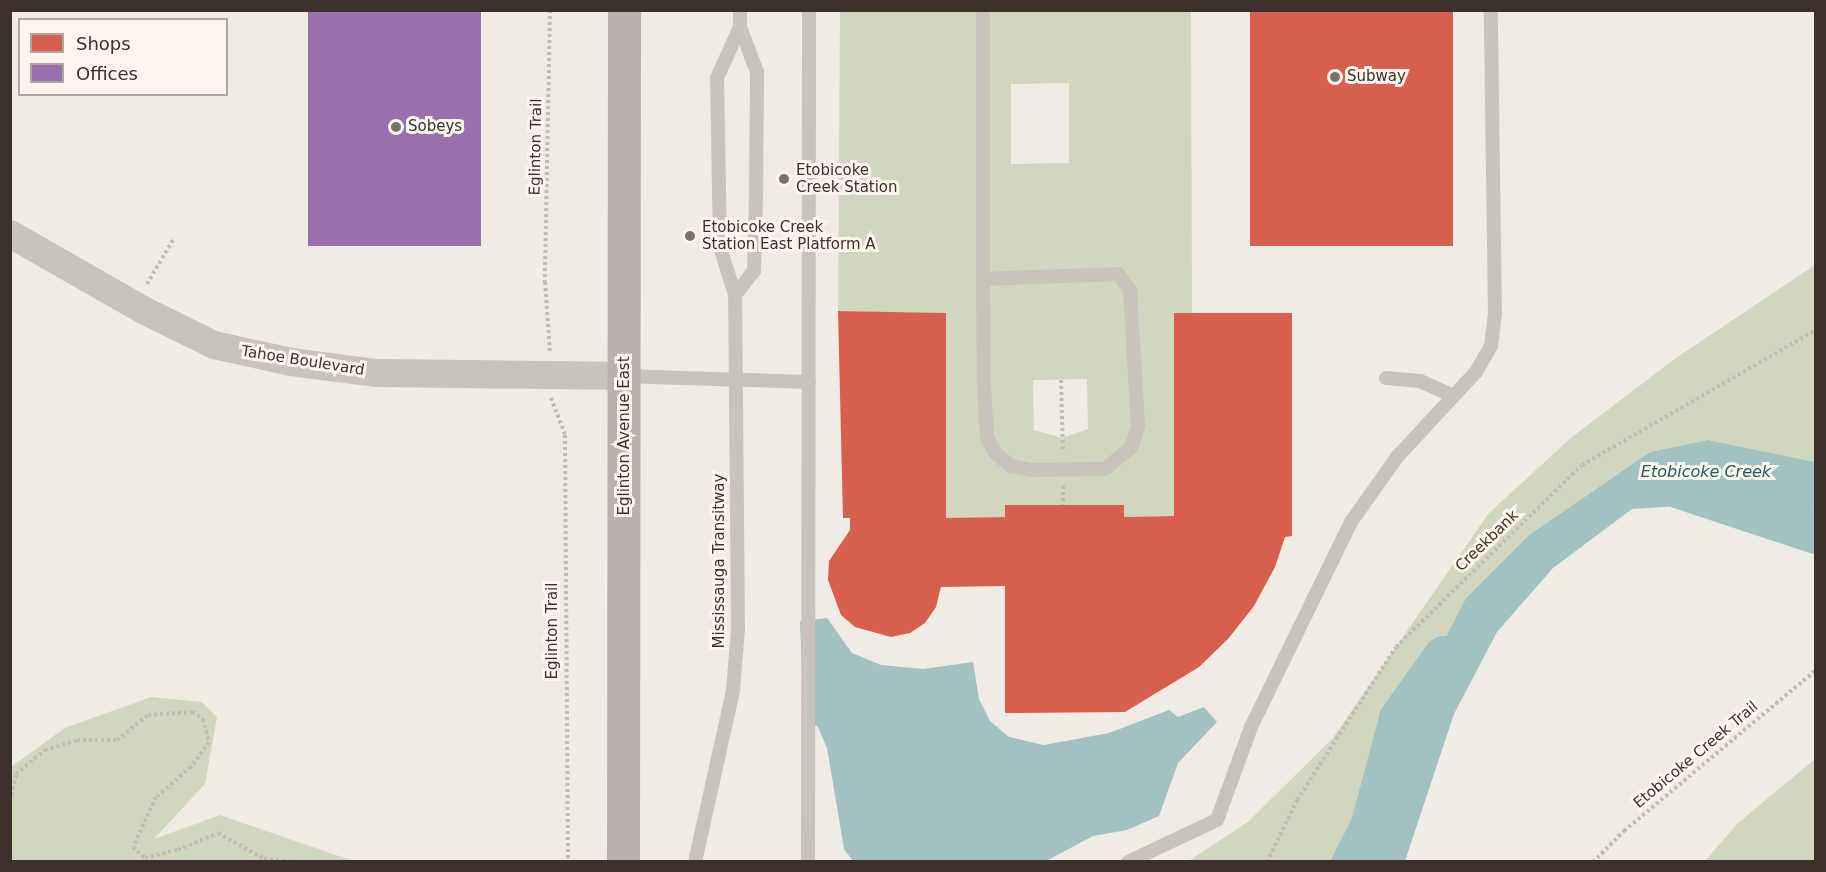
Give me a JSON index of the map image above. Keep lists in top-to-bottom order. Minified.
{"streets":{"main road":["Eglinton Avenue East"],"street":["Tahoe Boulevard"],"lane":["Mississauga Transitway"],"path":["Eglinton Trail","Creekbank","Etobicoke Creek Trail"]},"crossings":[["Tahoe Boulevard","Eglinton Avenue East"]],"water":["Etobicoke Creek"],"places":["Subway","Sobeys","Etobicoke Creek Station","Etobicoke Creek Station East Platform A"],"legend":["Shops","Offices"]}
